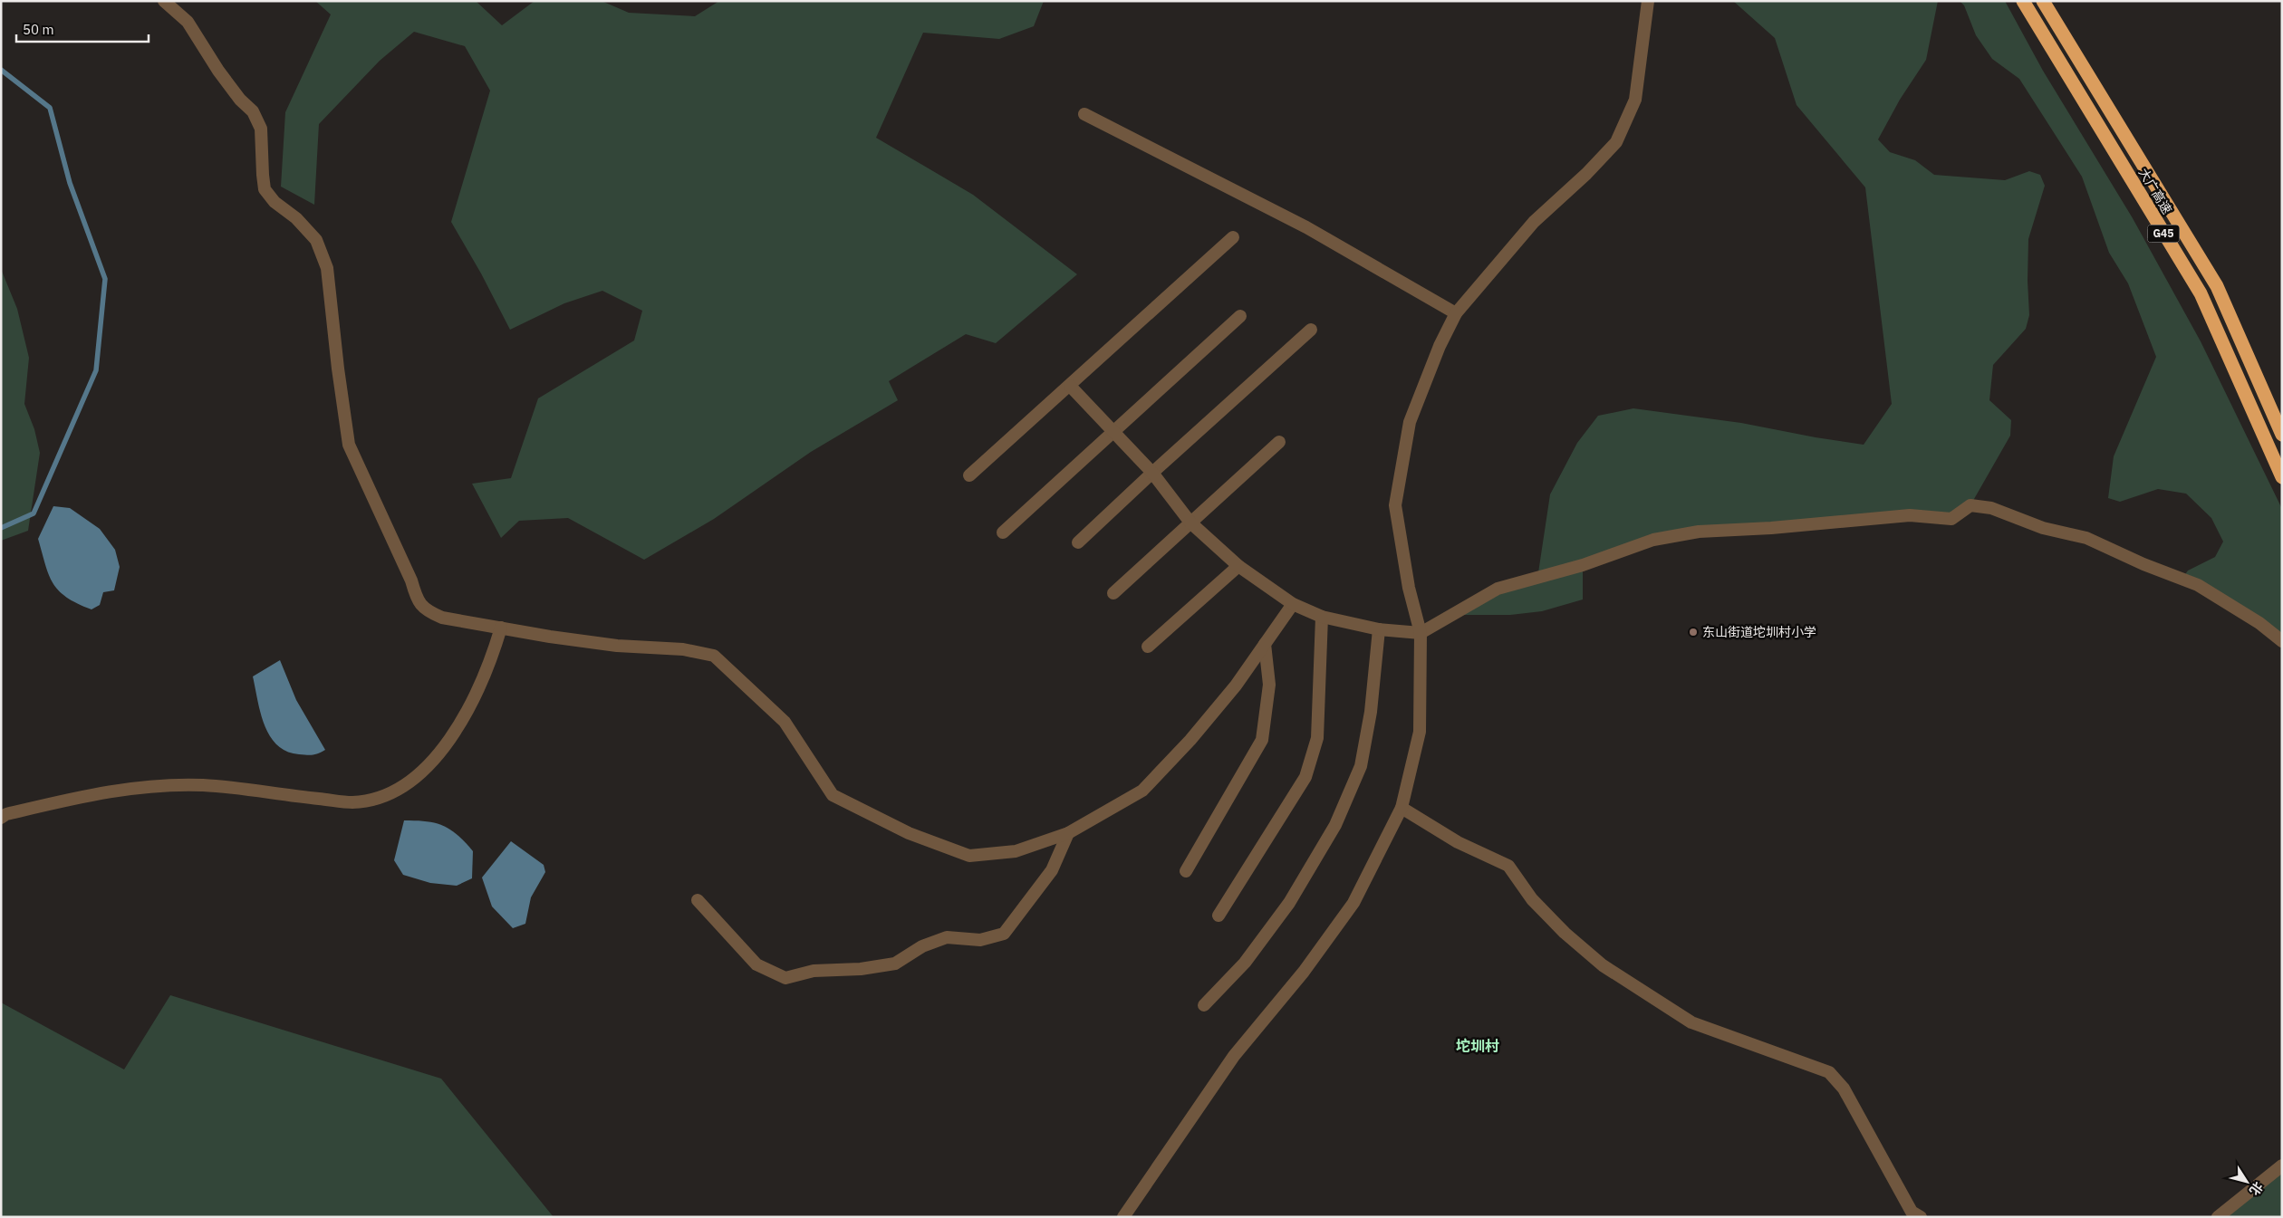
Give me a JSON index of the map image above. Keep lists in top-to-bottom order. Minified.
{"streets":{"highway":["大广高速","G45"]},"districts":["坨圳村"],"places":["东山街道坨圳村小学"],"scale_bar":"50 m","north":"bottom right"}
